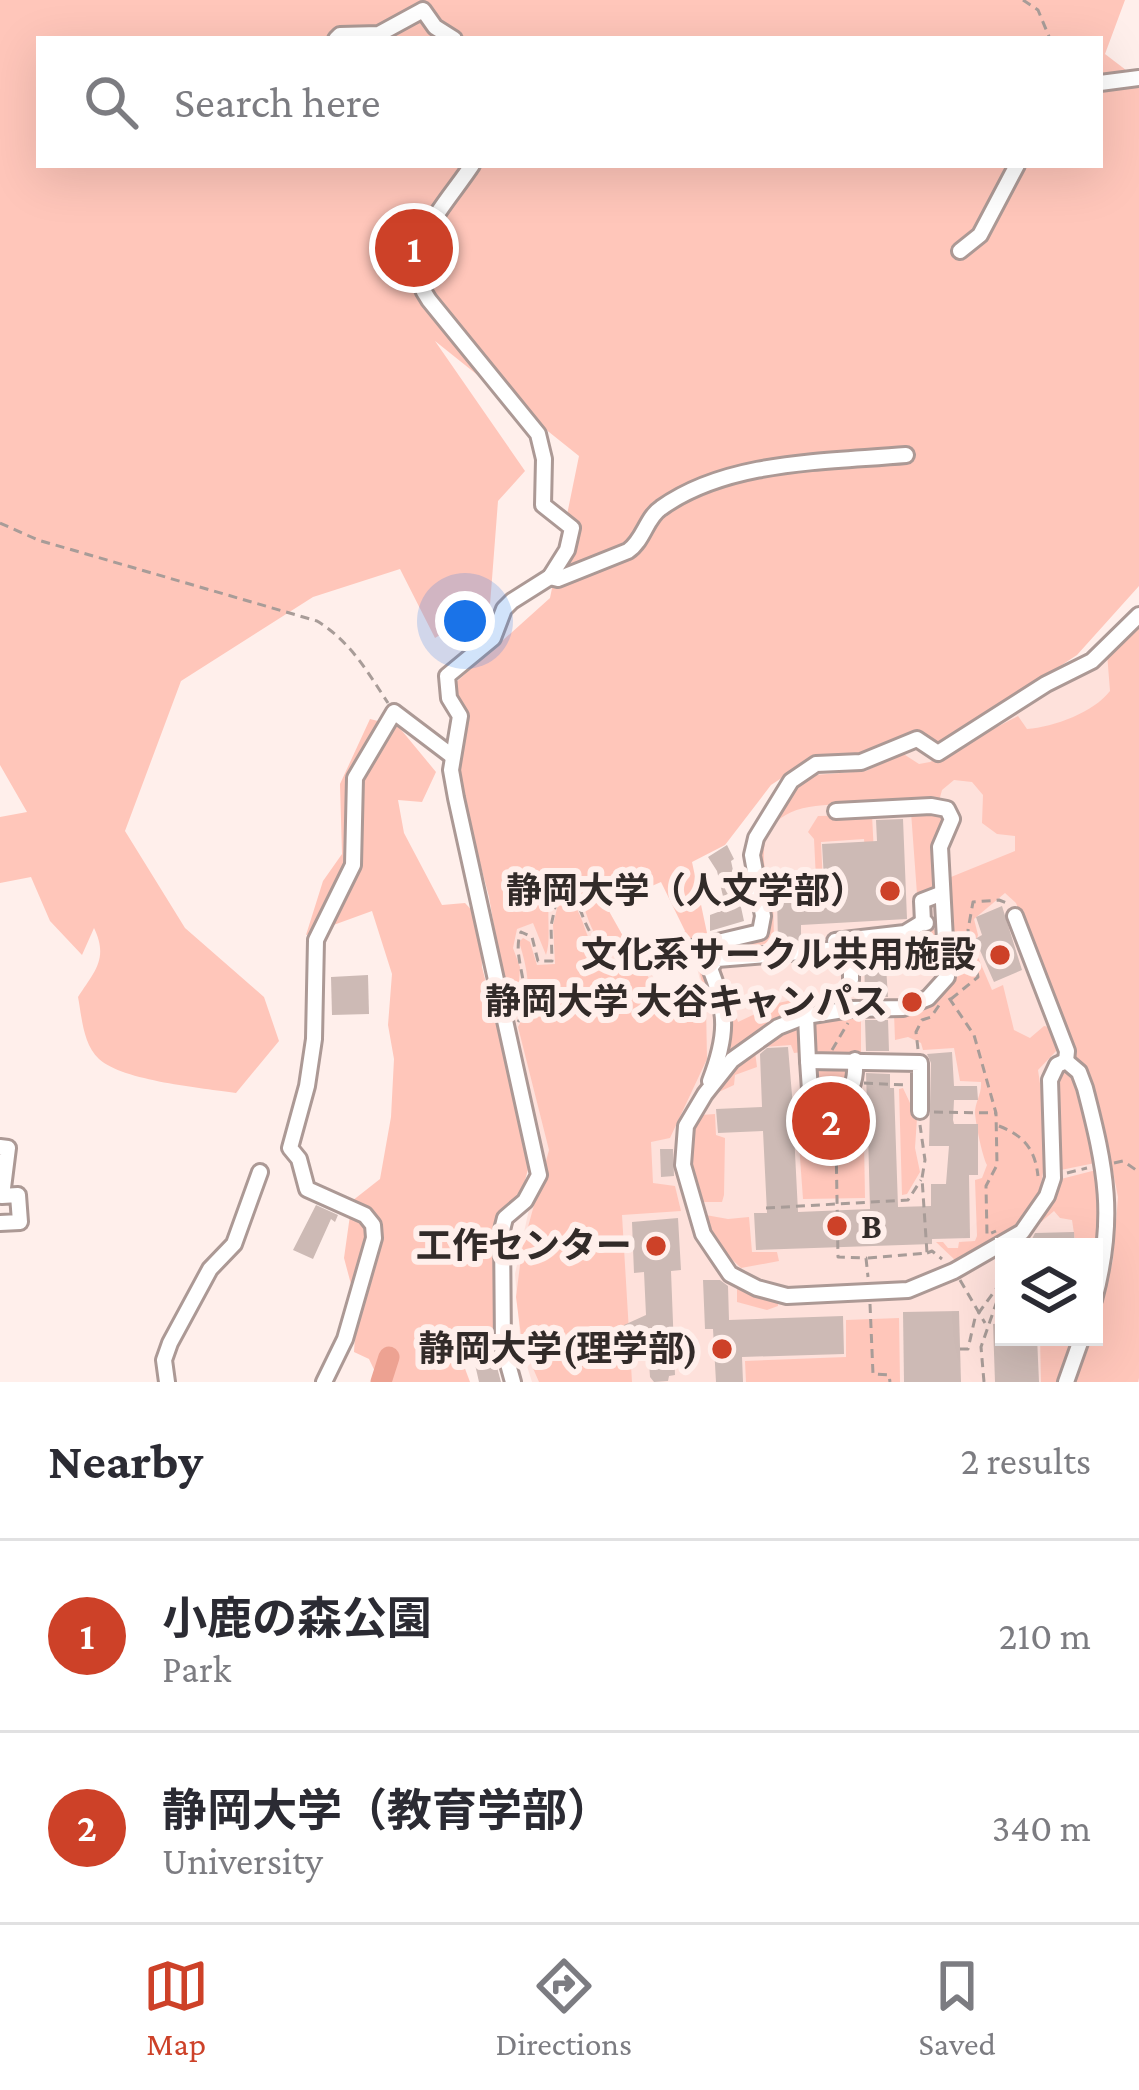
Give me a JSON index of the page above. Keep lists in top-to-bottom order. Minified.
{"places":["静岡大学（人文学部）","文化系サークル共用施設","静岡大学 大谷キャンパス","B","工作センター","静岡大学(理学部)"],"page":{"search":"Search here","pins":["1","2"],"heading":["Nearby","2 results"],"list":[{"mark":"1","name":"小鹿の森公園","note":"Park","value":"210 m"},{"mark":"2","name":"静岡大学（教育学部）","note":"University","value":"340 m"}],"nav":["Map","Directions","Saved"]}}
